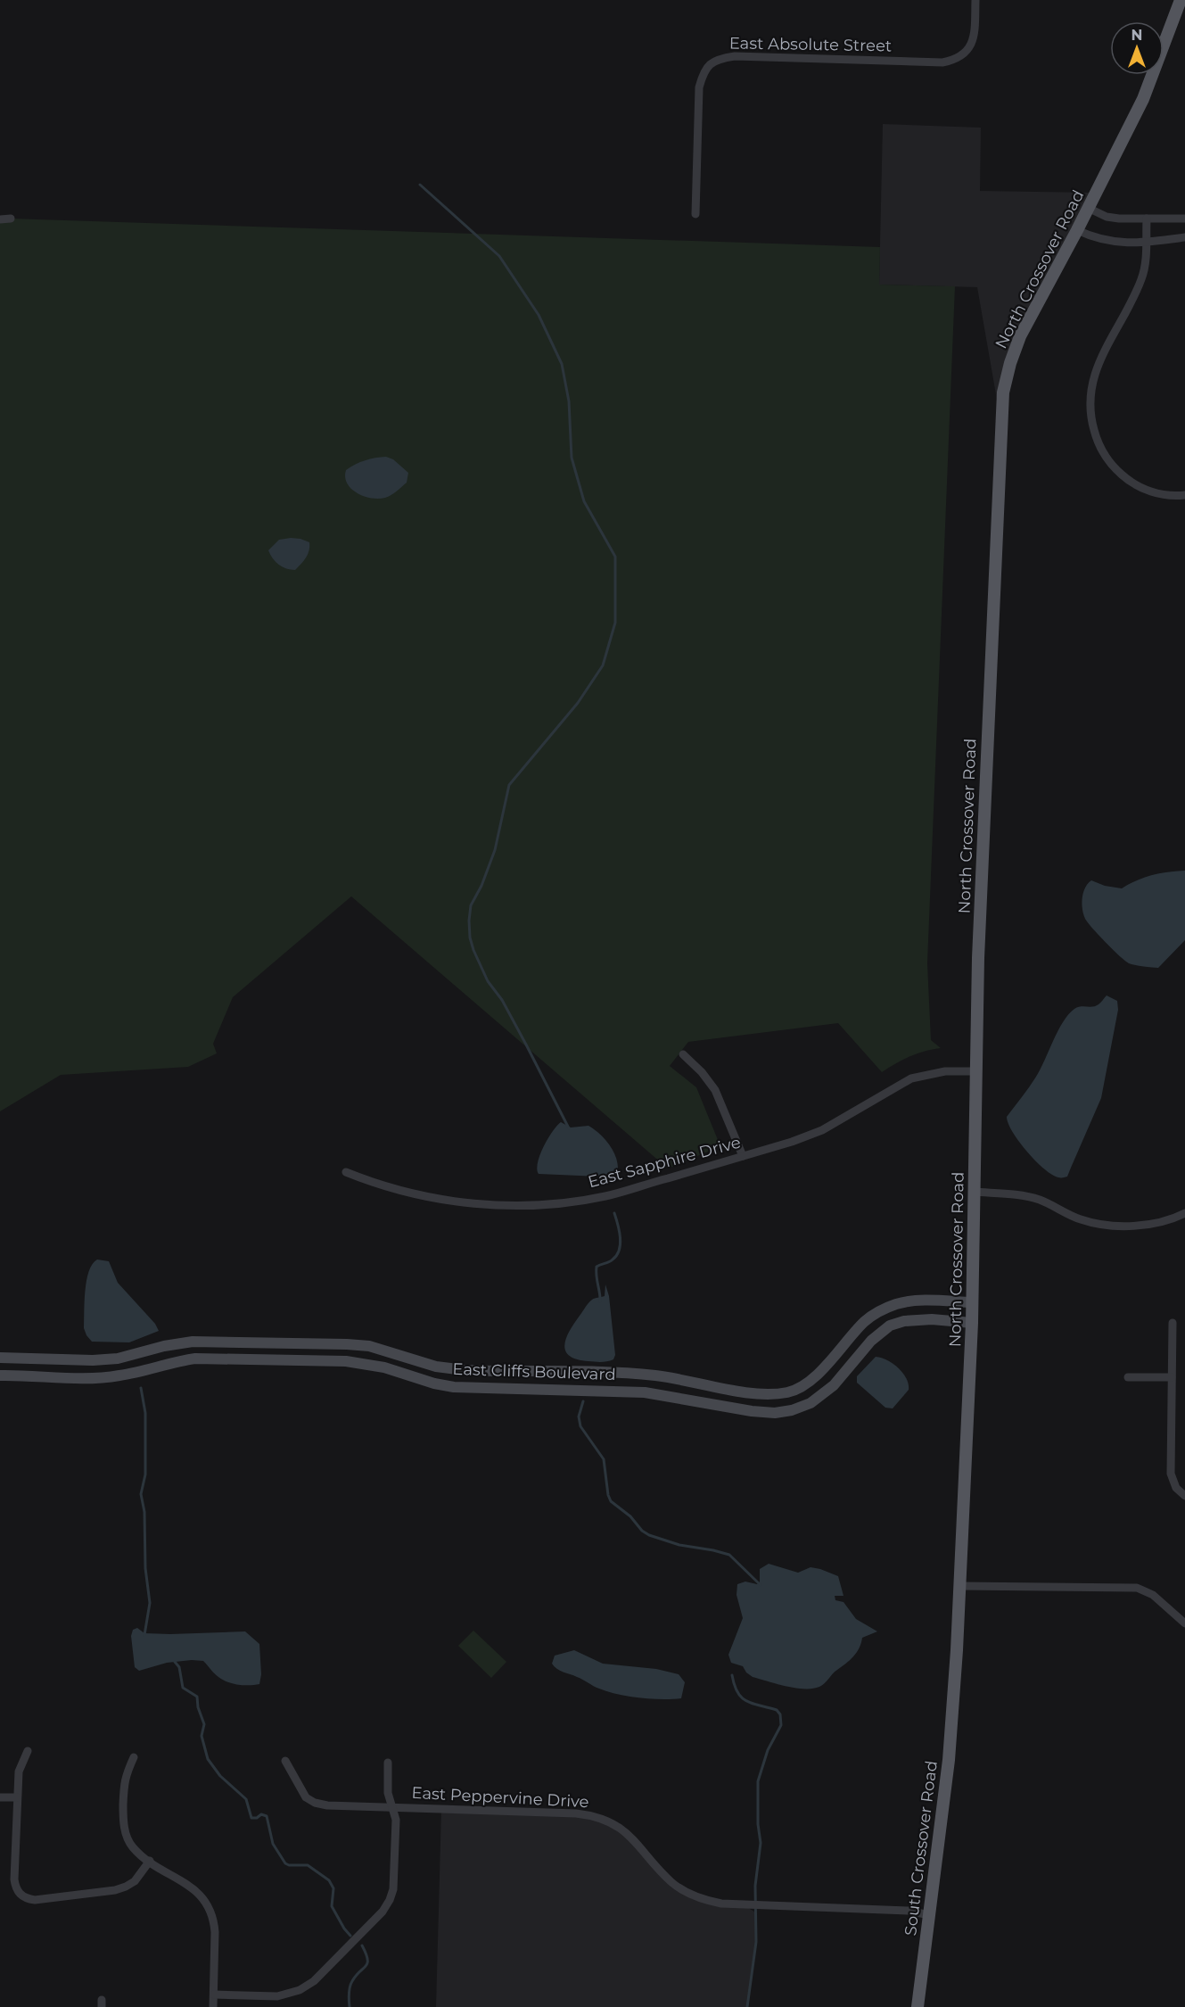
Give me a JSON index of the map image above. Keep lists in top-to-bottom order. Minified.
{"streets":{"main road":["North Crossover Road","South Crossover Road"],"street":["East Absolute Street","East Sapphire Drive","East Cliffs Boulevard","East Peppervine Drive"]},"crossings":[["North Crossover Road","East Sapphire Drive"],["North Crossover Road","East Cliffs Boulevard"],["North Crossover Road","South Crossover Road"],["East Peppervine Drive","South Crossover Road"]],"north":"top"}
